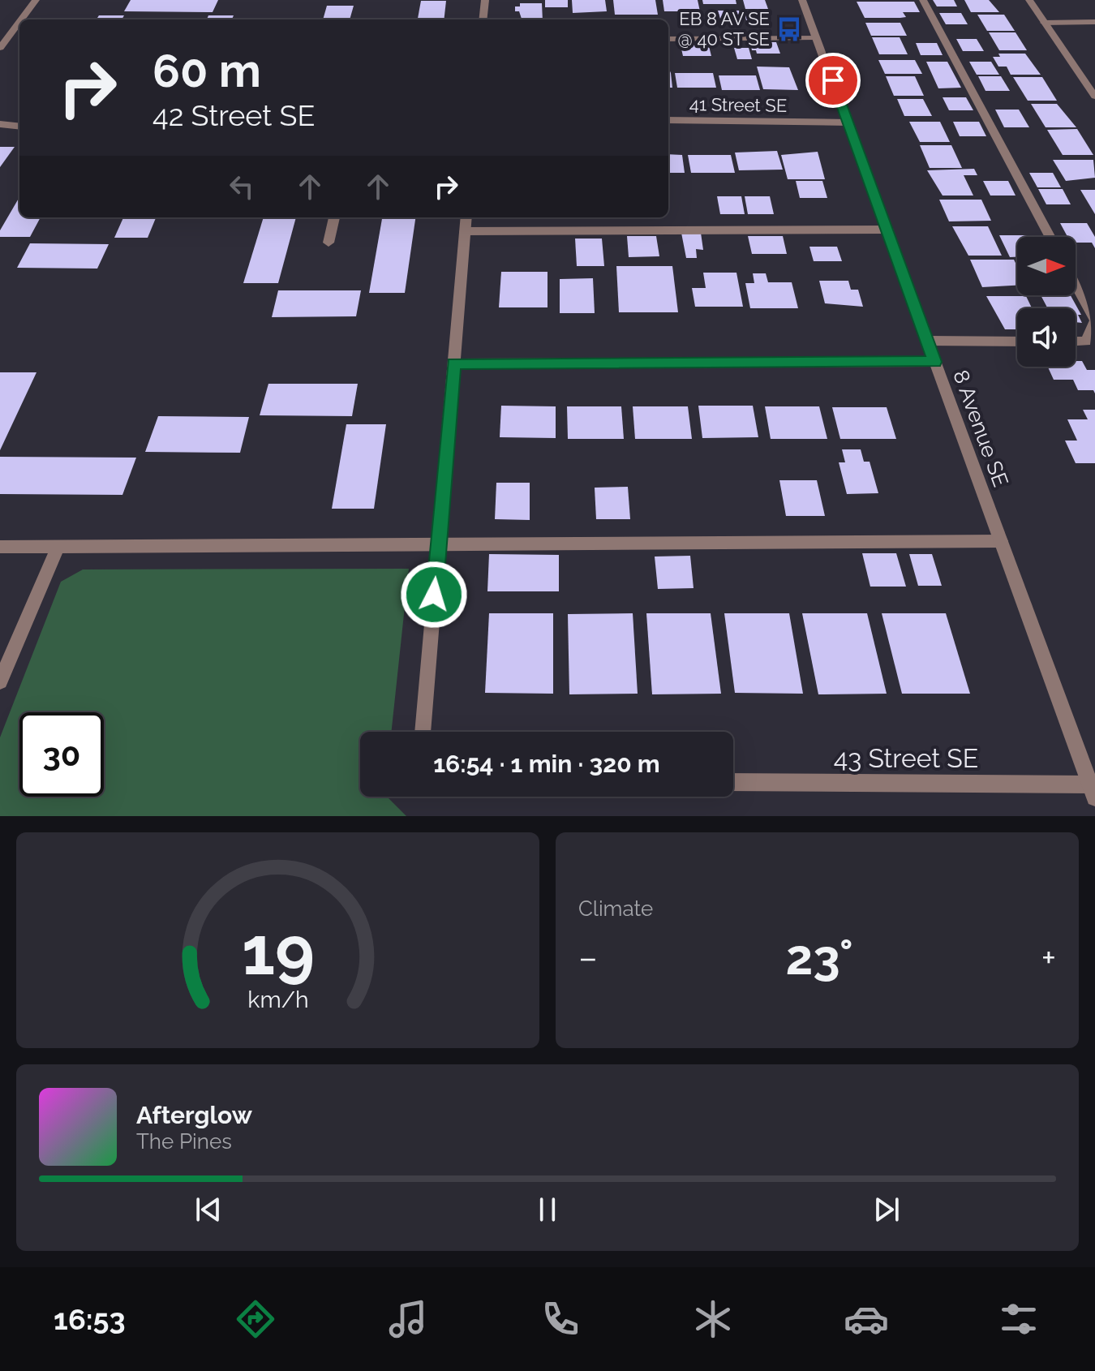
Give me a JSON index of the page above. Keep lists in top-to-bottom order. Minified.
{"streets":{"street":["41 Street SE","8 Avenue SE","43 Street SE"]},"crossings":[["41 Street SE","8 Avenue SE"],["8 Avenue SE","43 Street SE"]],"places":{"bus stop":["EB 8 AV SE @ 40 ST SE"]},"north":"right","page":{"turn":["60 m","42 Street SE"],"limit":"30","trip":"16:54 · 1 min · 320 m","tile":"Climate","heat":["−","23°","+"],"song":["Afterglow","The Pines"],"tabs":"16:53","gauge":["19","km/h"]}}
